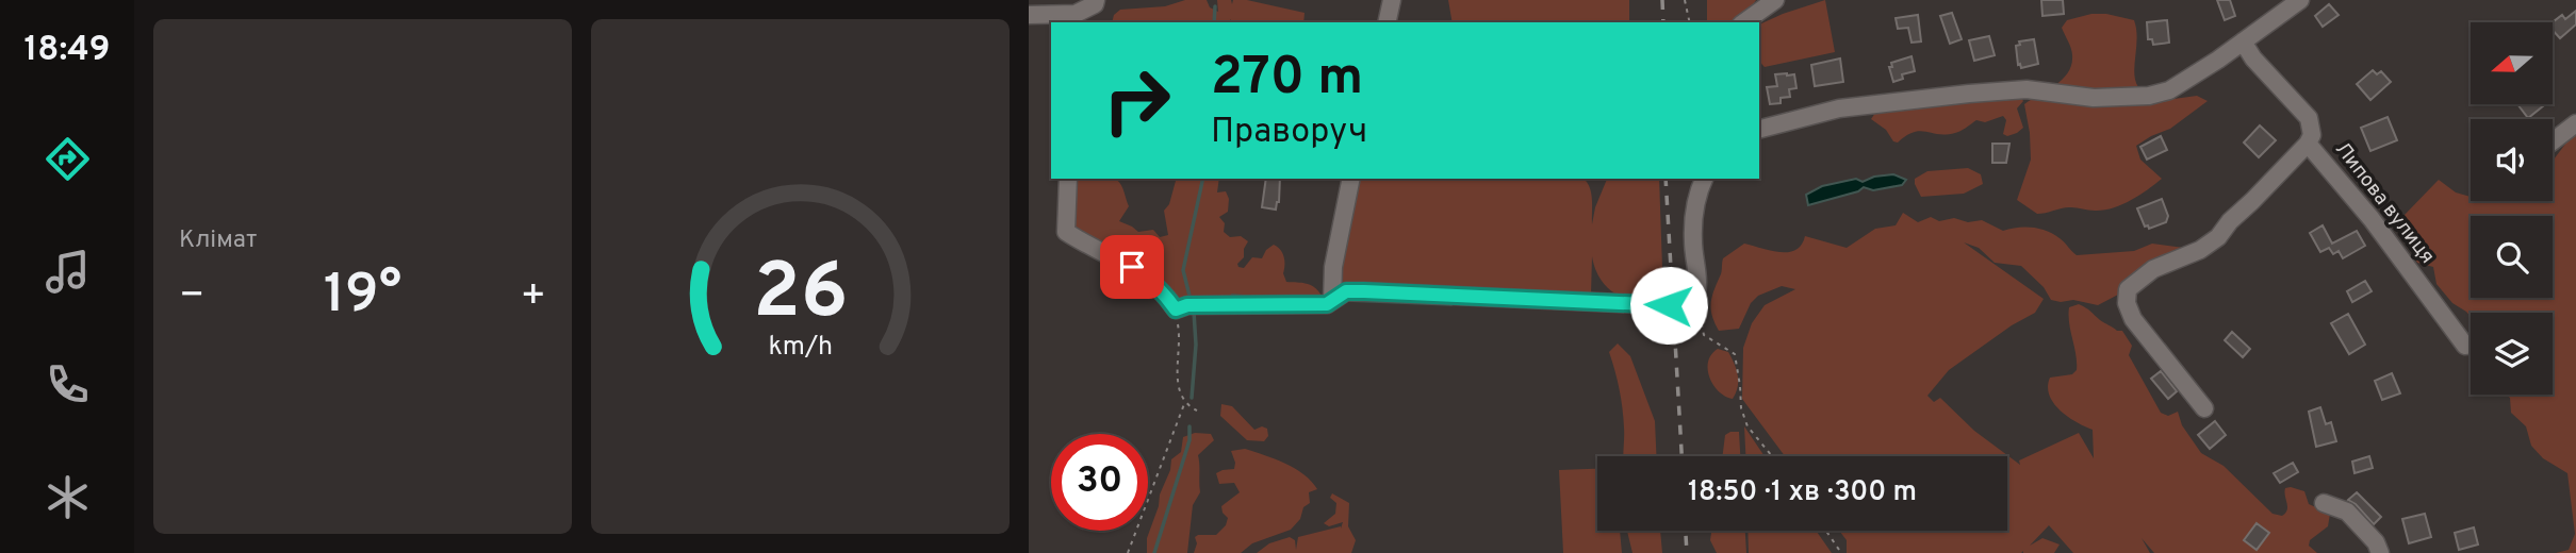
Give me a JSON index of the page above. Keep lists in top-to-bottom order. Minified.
{"streets":{"street":["Липова вулиця"]},"north":"left","page":{"tabs":"18:49","tile":"Клімат","turn":["270 m","Праворуч"],"heat":["−","19°","+"],"limit":"30","trip":"18:50 · 1 хв · 300 m","gauge":["26","km/h"]}}
